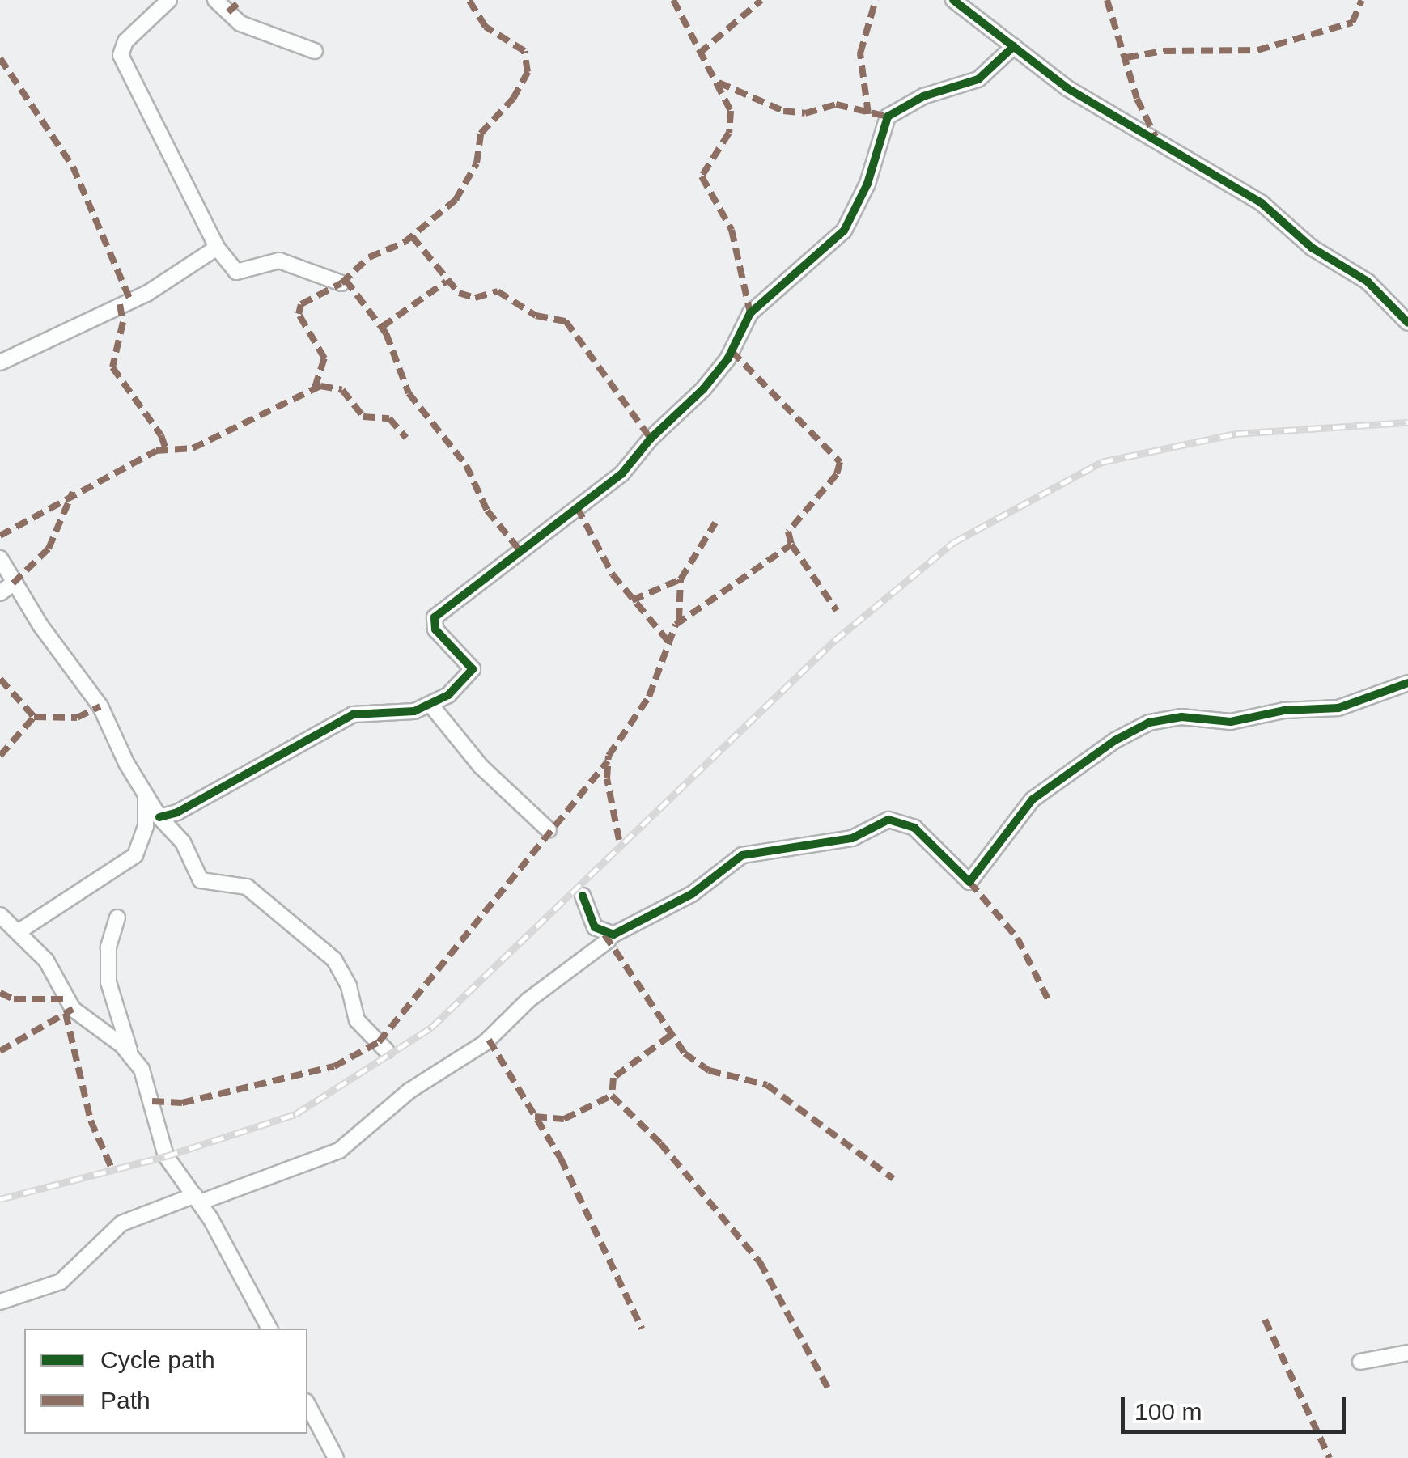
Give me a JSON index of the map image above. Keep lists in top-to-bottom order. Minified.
{"legend":["Cycle path","Path"],"scale_bar":"100 m"}
